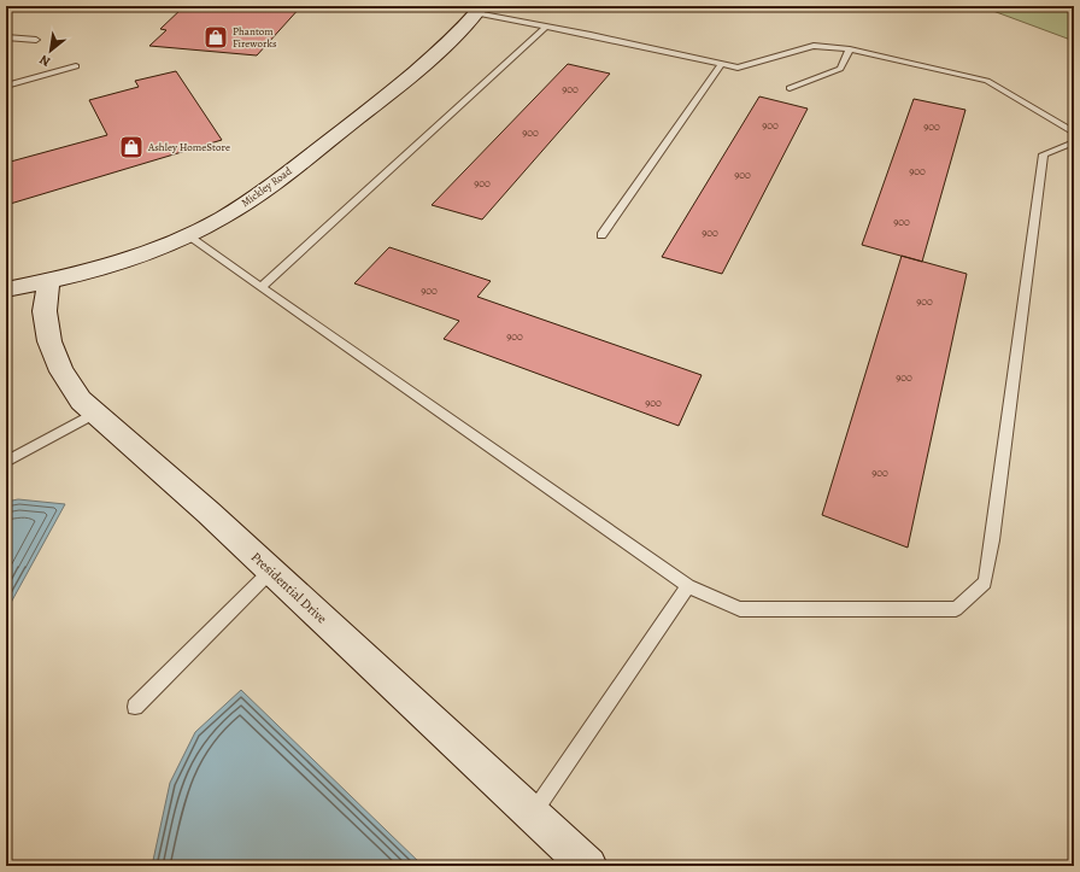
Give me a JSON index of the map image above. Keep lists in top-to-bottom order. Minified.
{"streets":{"street":["Mickley Road","Presidential Drive"]},"crossings":[["Mickley Road","Presidential Drive"]],"places":{"shop":["Phantom Fireworks","Ashley HomeStore"]},"house_numbers":["900","900","900","900","900","900","900","900","900","900","900","900","900","900","900"],"north":"bottom left"}
